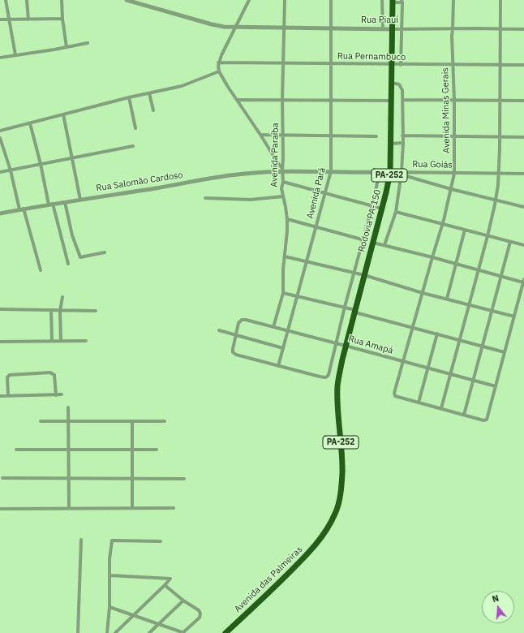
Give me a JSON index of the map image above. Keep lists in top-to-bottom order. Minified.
{"streets":{"highway":["PA-252","Rodovia PA-150","Avenida das Palmeiras"],"street":["Rua Piauí","Rua Pernambuco","Avenida Minas Gerais","Avenida Paraíba","Rua Goiás","Rua Salomão Cardoso","Avenida Pará","Rua Amapá"]},"crossings":[["Rua Piauí","Avenida Minas Gerais"],["Rua Piauí","Avenida Paraíba"],["Rua Piauí","Avenida Pará"],["Rua Piauí","Rodovia PA-150"],["Rua Pernambuco","Avenida Minas Gerais"],["Rua Pernambuco","Avenida Paraíba"],["Rua Pernambuco","Avenida Pará"],["Rua Pernambuco","Rodovia PA-150"],["Avenida Minas Gerais","Rua Goiás"],["Avenida Paraíba","Rua Goiás"],["Avenida Paraíba","Rua Salomão Cardoso"],["Avenida Paraíba","Rua Amapá"],["Rua Goiás","Rua Salomão Cardoso"],["Rua Goiás","Avenida Pará"],["Rua Goiás","Rodovia PA-150"],["Avenida Pará","Rua Amapá"],["Rodovia PA-150","Rua Amapá"],["Rodovia PA-150","Avenida das Palmeiras"],["Rua Amapá","Avenida das Palmeiras"]],"north":"top"}
